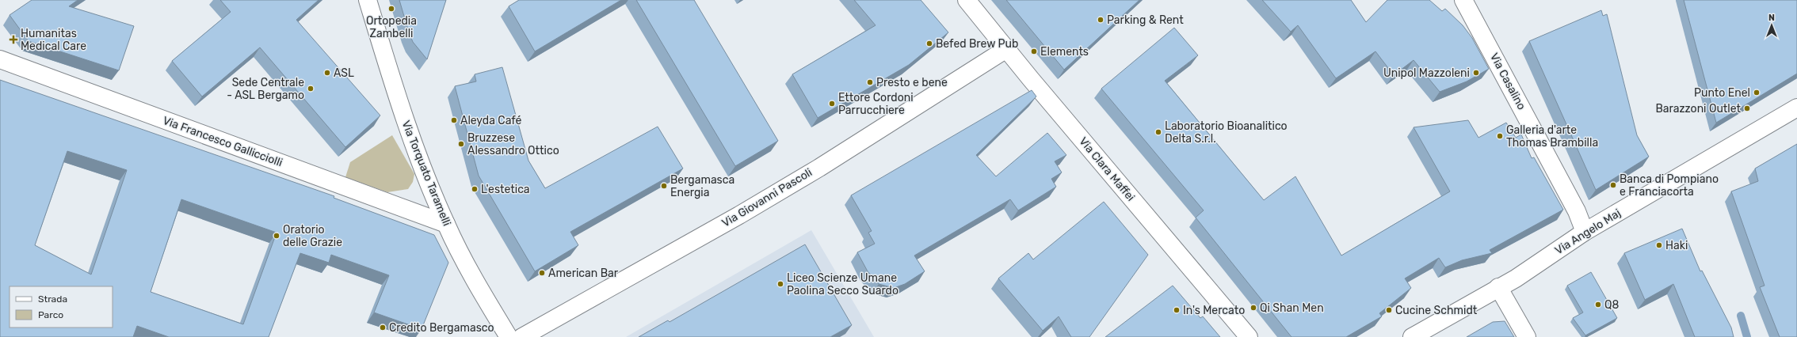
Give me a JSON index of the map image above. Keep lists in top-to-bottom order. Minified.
{"streets":{"street":["Via Casalino","Via Francesco Gallicciolli","Via Clara Maffei","Via Torquato Taramelli","Via Giovanni Pascoli","Via Angelo Maj"]},"crossings":[["Via Casalino","Via Angelo Maj"],["Via Francesco Gallicciolli","Via Torquato Taramelli"],["Via Clara Maffei","Via Giovanni Pascoli"]],"places":{"other":["Ortopedia Zambelli","Parking & Rent","Befed Brew Pub","Elements","ASL","Unipol Mazzoleni","Presto e bene","Sede Centrale - ASL Bergamo","Punto Enel","Ettore Cordoni Parrucchiere","Barazzoni Outlet","Aleyda Café","Laboratorio Bioanalitico Delta S.r.l.","Galleria d'arte Thomas Brambilla","Bruzzese Alessandro Ottico","Banca di Pompiano e Franciacorta","Bergamasca Energia","L'estetica","Oratorio delle Grazie","Haki","American Bar","Liceo Scienze Umane Paolina Secco Suardo","Q8","Qi Shan Men","In's Mercato","Cucine Schmidt","Credito Bergamasco"],"health":["Humanitas Medical Care"]},"legend":["Strada","Parco"],"north":"top"}
